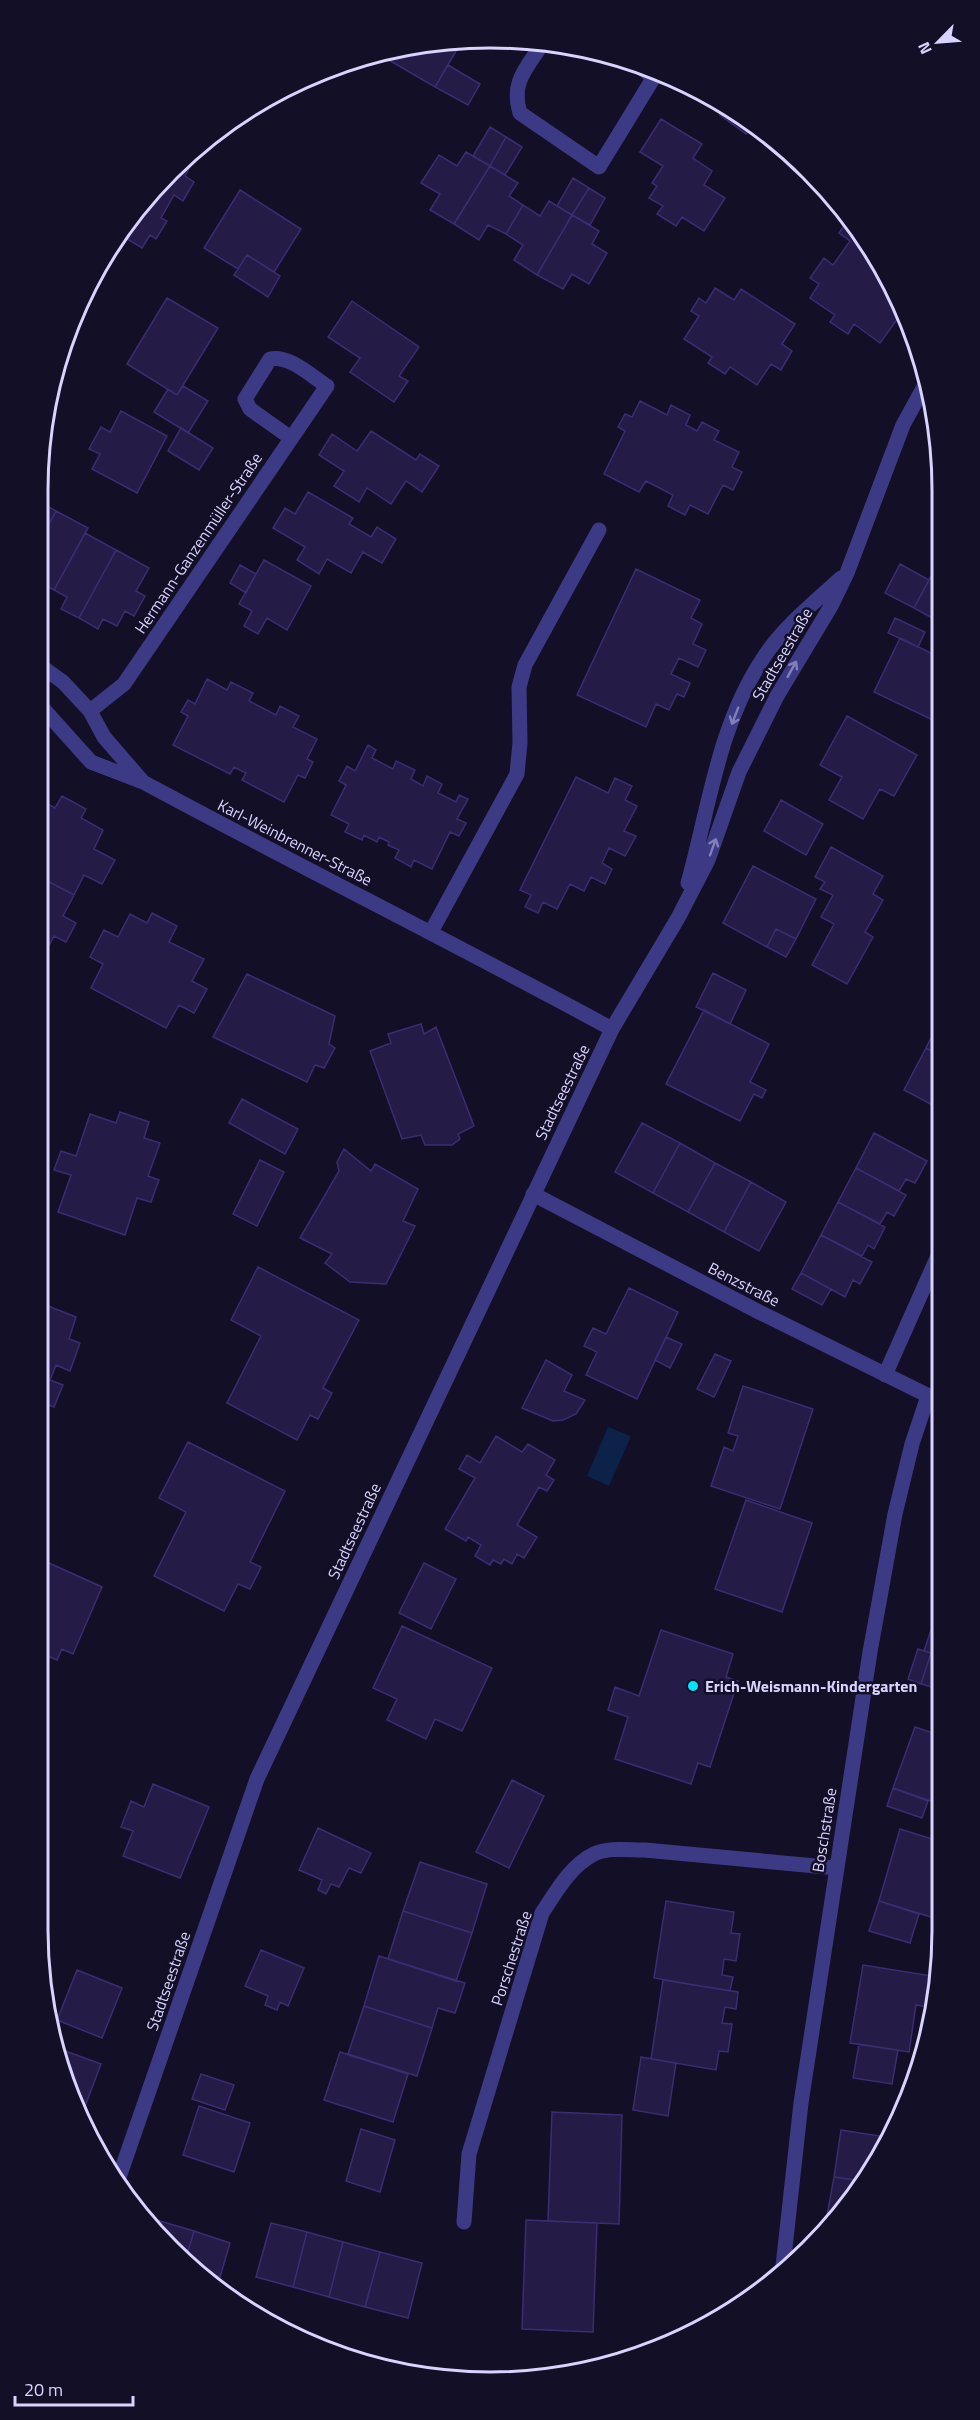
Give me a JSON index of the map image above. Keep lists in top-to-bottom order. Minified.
{"streets":{"street":["Hermann-Ganzenmüller-Straße","Stadtseestraße","Karl-Weinbrenner-Straße","Benzstraße","Boschstraße","Porschestraße"]},"crossings":[["Hermann-Ganzenmüller-Straße","Karl-Weinbrenner-Straße"],["Stadtseestraße","Karl-Weinbrenner-Straße"],["Stadtseestraße","Benzstraße"],["Boschstraße","Porschestraße"]],"places":["Erich-Weismann-Kindergarten"],"scale_bar":"20 m","north":"bottom left"}
